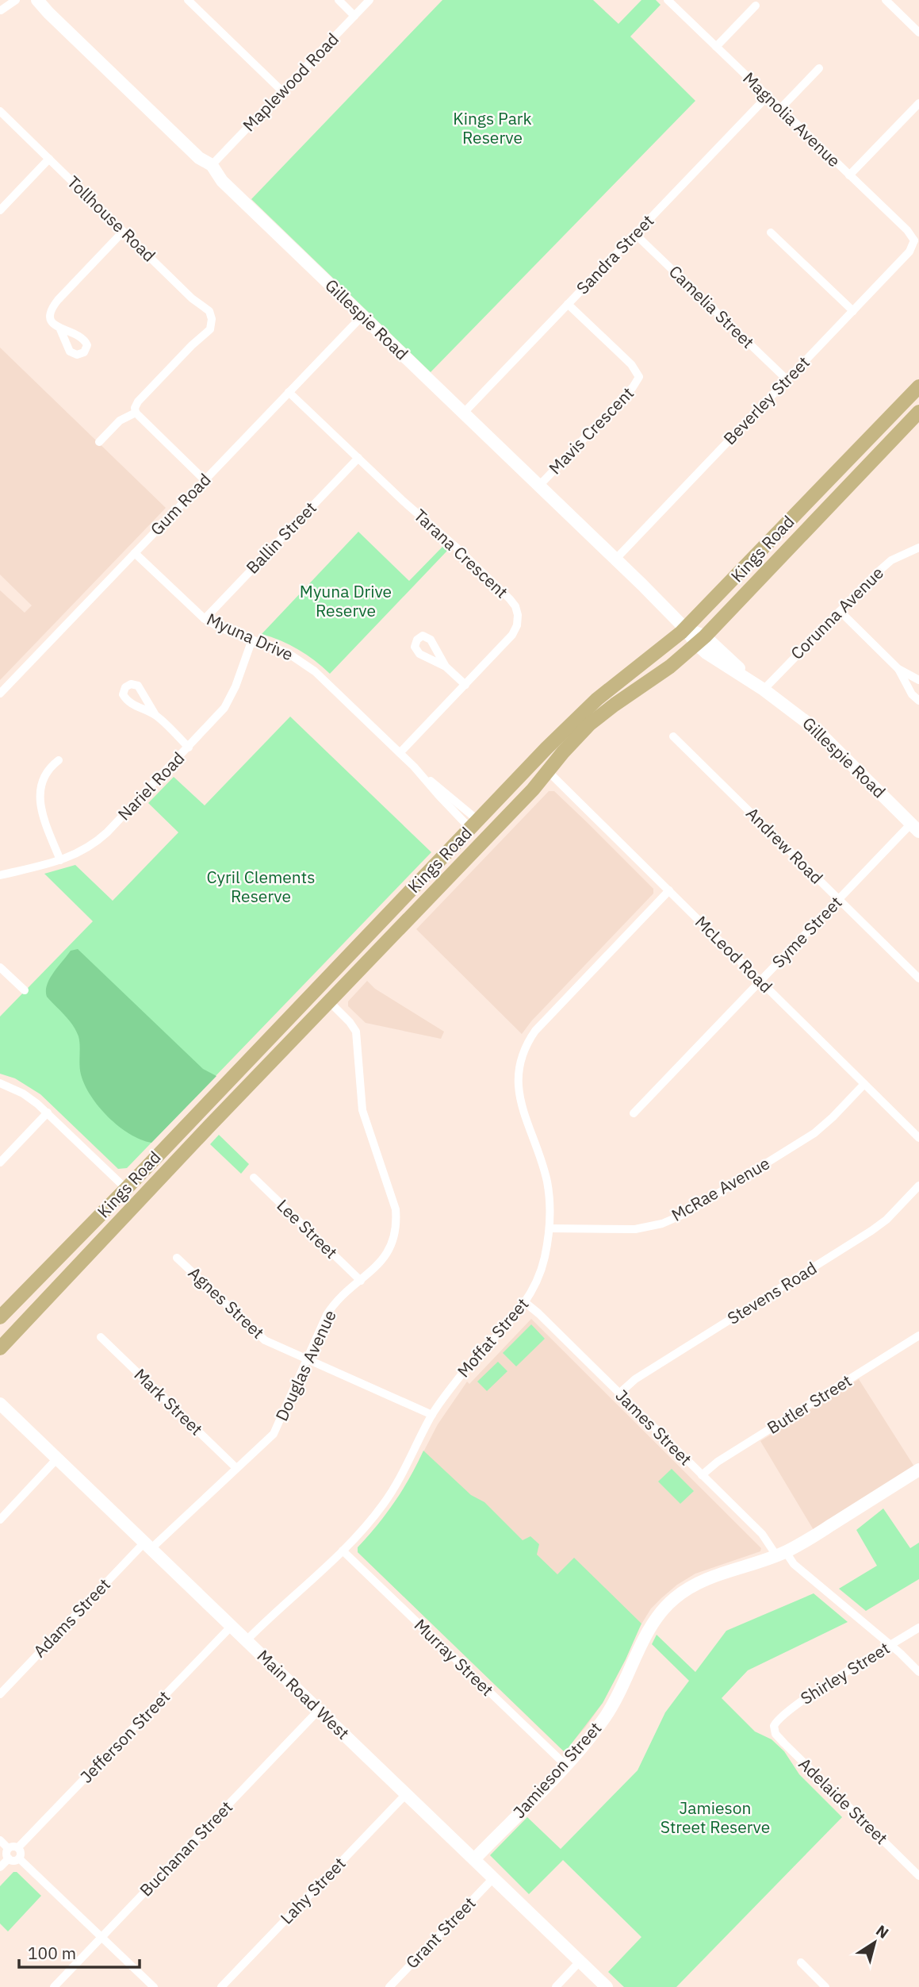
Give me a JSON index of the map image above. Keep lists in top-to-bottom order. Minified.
{"streets":{"main road":["Kings Road"],"street":["Maplewood Road","Magnolia Avenue","Tollhouse Road","Sandra Street","Camelia Street","Gillespie Road","Beverley Street","Mavis Crescent","Gum Road","Ballin Street","Tarana Crescent","Corunna Avenue","Myuna Drive","Nariel Road","Andrew Road","Syme Street","McLeod Road","McRae Avenue","Lee Street","Stevens Road","Agnes Street","Moffat Street","Douglas Avenue","Mark Street","Butler Street","James Street","Adams Street","Murray Street","Shirley Street","Main Road West","Jefferson Street","Jamieson Street","Adelaide Street","Buchanan Street","Lahy Street","Grant Street"]},"crossings":[["Maplewood Road","Gillespie Road"],["Magnolia Avenue","Sandra Street"],["Magnolia Avenue","Beverley Street"],["Sandra Street","Camelia Street"],["Sandra Street","Gillespie Road"],["Sandra Street","Mavis Crescent"],["Camelia Street","Beverley Street"],["Gillespie Road","Beverley Street"],["Gillespie Road","Mavis Crescent"],["Gillespie Road","Gum Road"],["Gillespie Road","Kings Road"],["Gillespie Road","Corunna Avenue"],["Gillespie Road","Syme Street"],["Gum Road","Tarana Crescent"],["Gum Road","Myuna Drive"],["Ballin Street","Tarana Crescent"],["Ballin Street","Myuna Drive"],["Kings Road","Myuna Drive"],["Kings Road","McLeod Road"],["Kings Road","Douglas Avenue"],["Tarana Crescent","Myuna Drive"],["Myuna Drive","Nariel Road"],["Andrew Road","Syme Street"],["Syme Street","McLeod Road"],["McLeod Road","McRae Avenue"],["McLeod Road","Moffat Street"],["McRae Avenue","Moffat Street"],["Lee Street","Douglas Avenue"],["Stevens Road","James Street"],["Agnes Street","Moffat Street"],["Agnes Street","Douglas Avenue"],["Moffat Street","James Street"],["Moffat Street","Murray Street"],["Moffat Street","Main Road West"],["Douglas Avenue","Mark Street"],["Douglas Avenue","Adams Street"],["Douglas Avenue","Main Road West"],["Butler Street","James Street"],["James Street","Shirley Street"],["James Street","Jamieson Street"],["Adams Street","Main Road West"],["Murray Street","Jamieson Street"],["Shirley Street","Adelaide Street"],["Main Road West","Jefferson Street"],["Main Road West","Jamieson Street"],["Main Road West","Buchanan Street"],["Main Road West","Lahy Street"],["Main Road West","Grant Street"]],"parks":["Kings Park Reserve","Myuna Drive Reserve","Cyril Clements Reserve","Jamieson Street Reserve"],"scale_bar":"100 m","north":"top right"}
